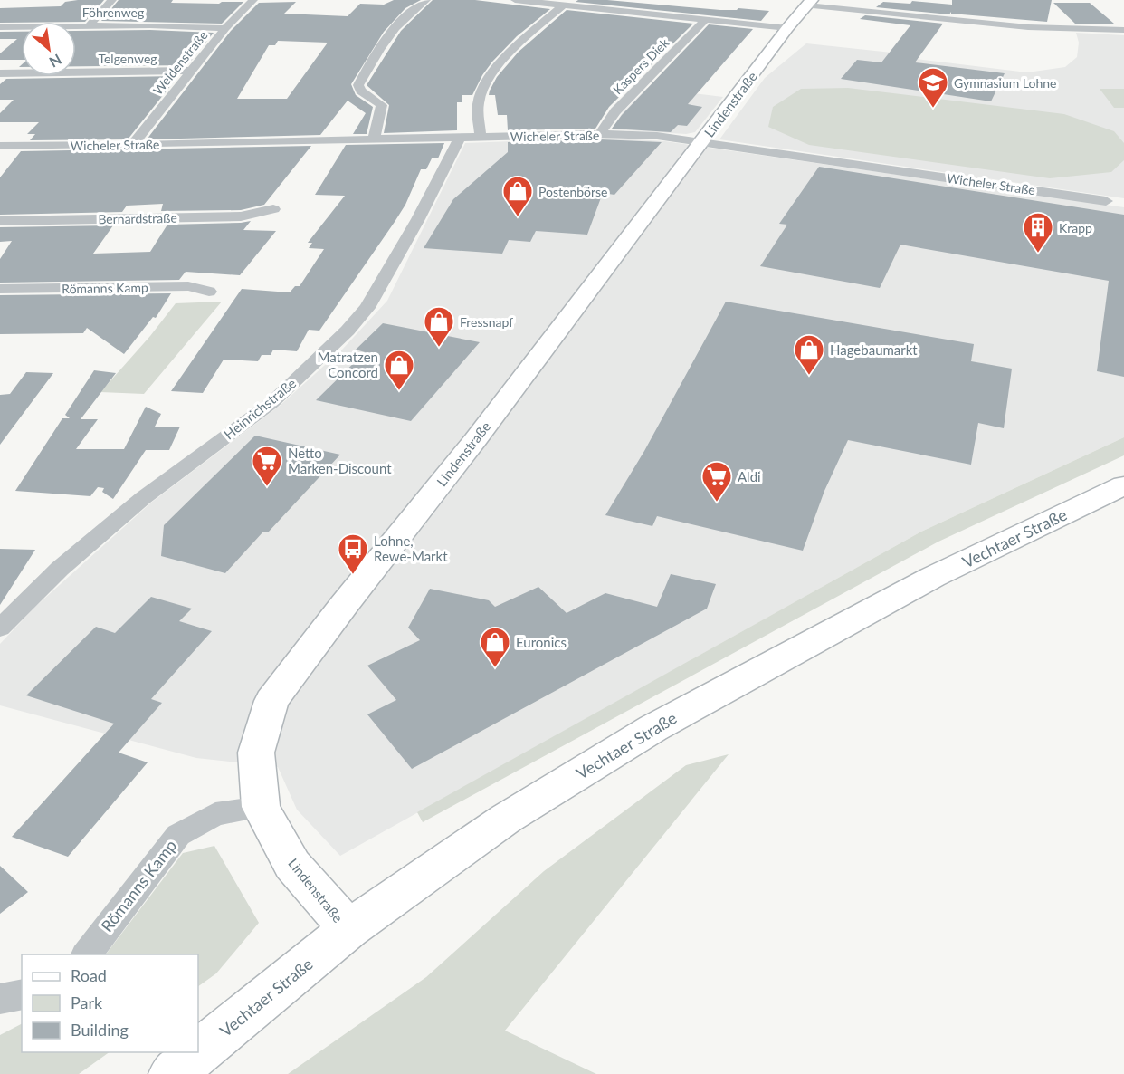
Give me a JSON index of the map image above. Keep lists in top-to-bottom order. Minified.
{"streets":{"street":["Föhrenweg","Telgenweg","Weidenstraße","Kaspers Diek","Lindenstraße","Wicheler Straße","Bernardstraße","Römanns Kamp","Heinrichstraße","Vechtaer Straße"]},"crossings":[["Föhrenweg","Weidenstraße"],["Telgenweg","Weidenstraße"],["Weidenstraße","Wicheler Straße"],["Kaspers Diek","Wicheler Straße"],["Lindenstraße","Wicheler Straße"],["Lindenstraße","Römanns Kamp"],["Lindenstraße","Vechtaer Straße"],["Wicheler Straße","Heinrichstraße"]],"places":{"school or university":["Gymnasium Lohne"],"shop":["Postenbörse","Fressnapf","Hagebaumarkt","Matratzen Concord","Euronics"],"building":["Krapp"],"supermarket":["Netto Marken-Discount","Aldi"],"bus stop":["Lohne, Rewe-Markt"]},"legend":["Road","Park","Building"],"north":"bottom right"}
